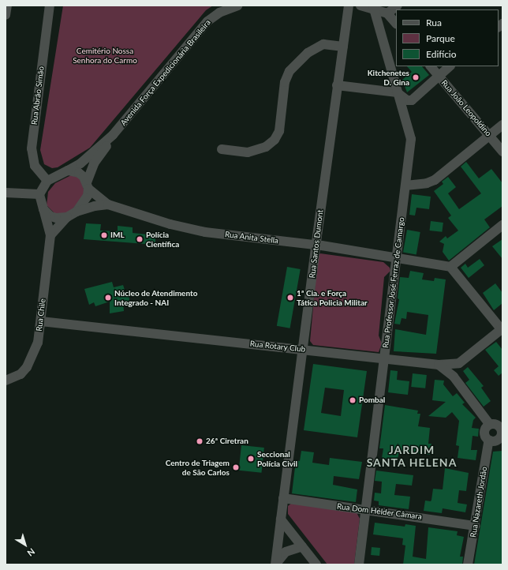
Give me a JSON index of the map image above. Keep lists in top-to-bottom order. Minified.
{"streets":{"street":["Avenida Força Expedicionária Brasileira","Rua Abrão Simão","Rua João Leopoldino","Rua Anita Stella","Rua Santos Dumont","Rua Professor José Ferraz de Camargo","Rua Chile","Rua Rotary Club","Rua Nazareth Jordão","Rua Dom Hélder Câmara"]},"crossings":[["Avenida Força Expedicionária Brasileira","Rua Abrão Simão"],["Rua Anita Stella","Rua Santos Dumont"],["Rua Anita Stella","Rua Professor José Ferraz de Camargo"],["Rua Santos Dumont","Rua Rotary Club"],["Rua Santos Dumont","Rua Dom Hélder Câmara"],["Rua Professor José Ferraz de Camargo","Rua Rotary Club"],["Rua Professor José Ferraz de Camargo","Rua Dom Hélder Câmara"],["Rua Chile","Rua Rotary Club"],["Rua Nazareth Jordão","Rua Dom Hélder Câmara"]],"districts":["JARDIM SANTA HELENA"],"parks":["Cemitério Nossa Senhora do Carmo"],"places":["Kitchenetes D. Gina","IML","Polícia Científica","Núcleo de Atendimento Integrado - NAI","1ª Cia. e Força Tática Policia Militar","Pombal","26ª Ciretran","Seccional Polícia Civil","Centro de Triagem de São Carlos"],"legend":["Rua","Parque","Edifício"],"north":"bottom right"}
